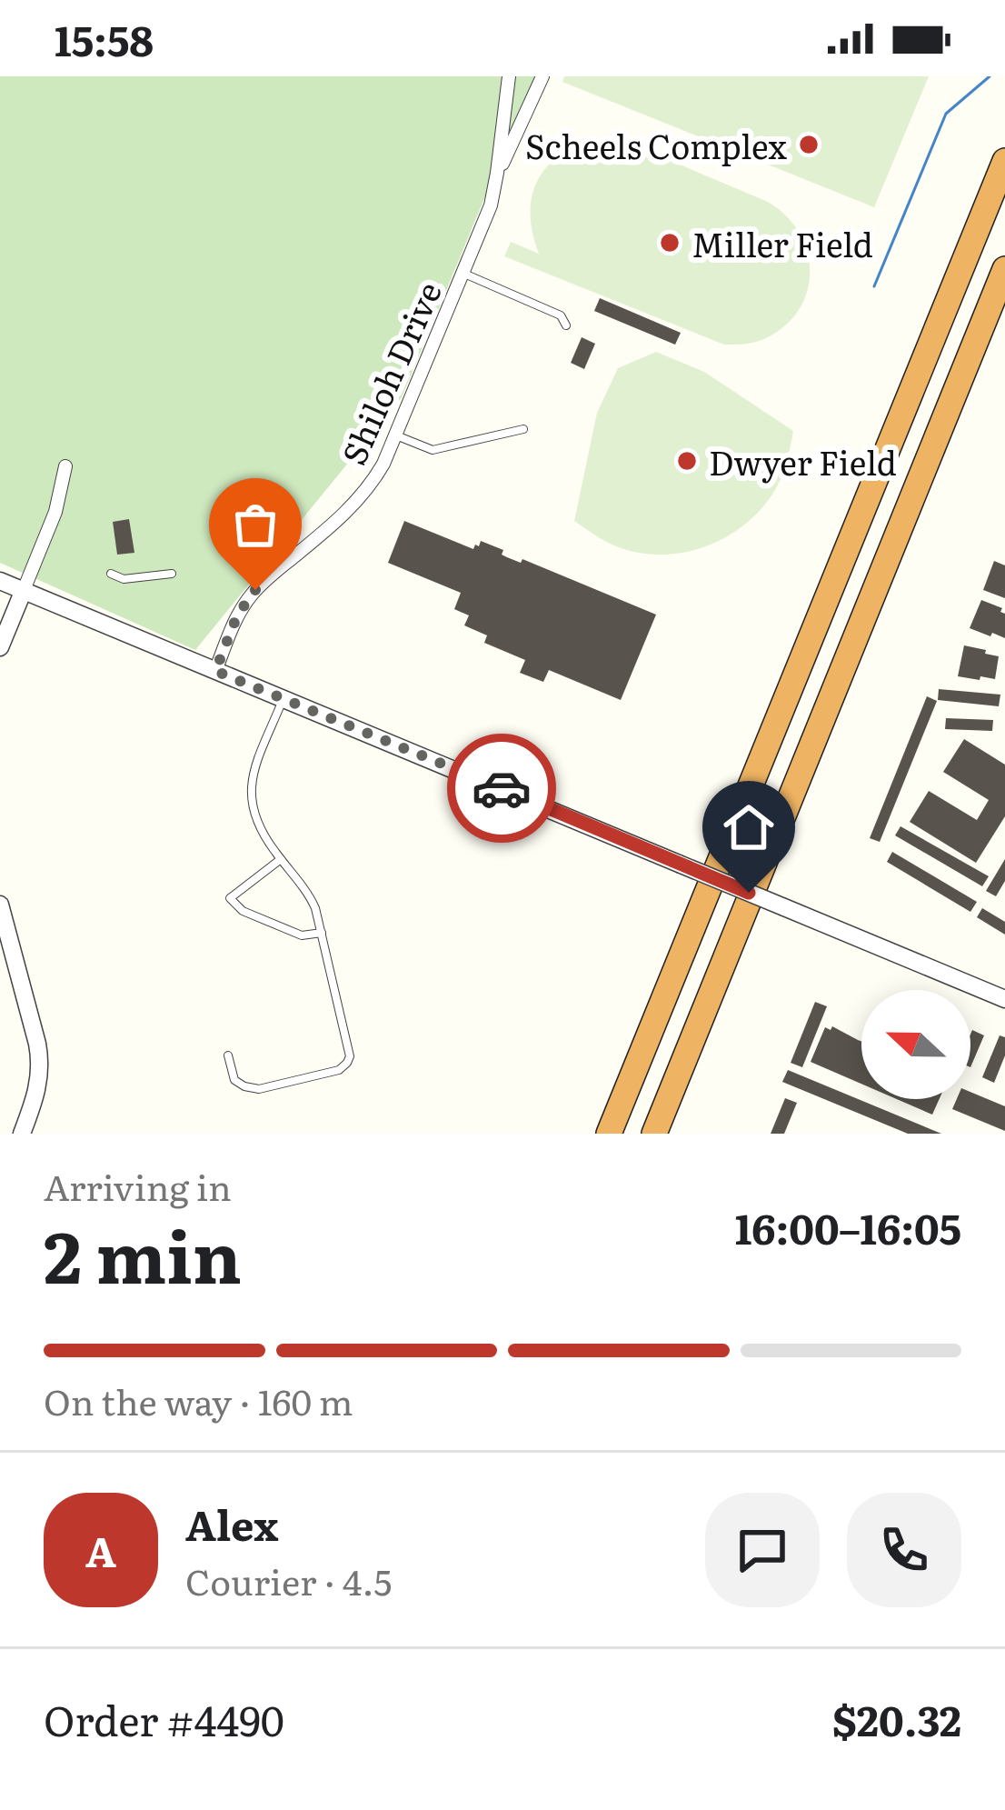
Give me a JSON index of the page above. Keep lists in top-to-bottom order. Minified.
{"streets":{"street":["Shiloh Drive"]},"places":["Scheels Complex","Miller Field","Dwyer Field"],"north":"left","page":{"status":"15:58","heading":["2 min","Arriving in","16:00–16:05"],"panel":["Alex","Courier · 4.5","Order #4490","$20.32"],"bar":"On the way · 160 m","round":"A"}}
